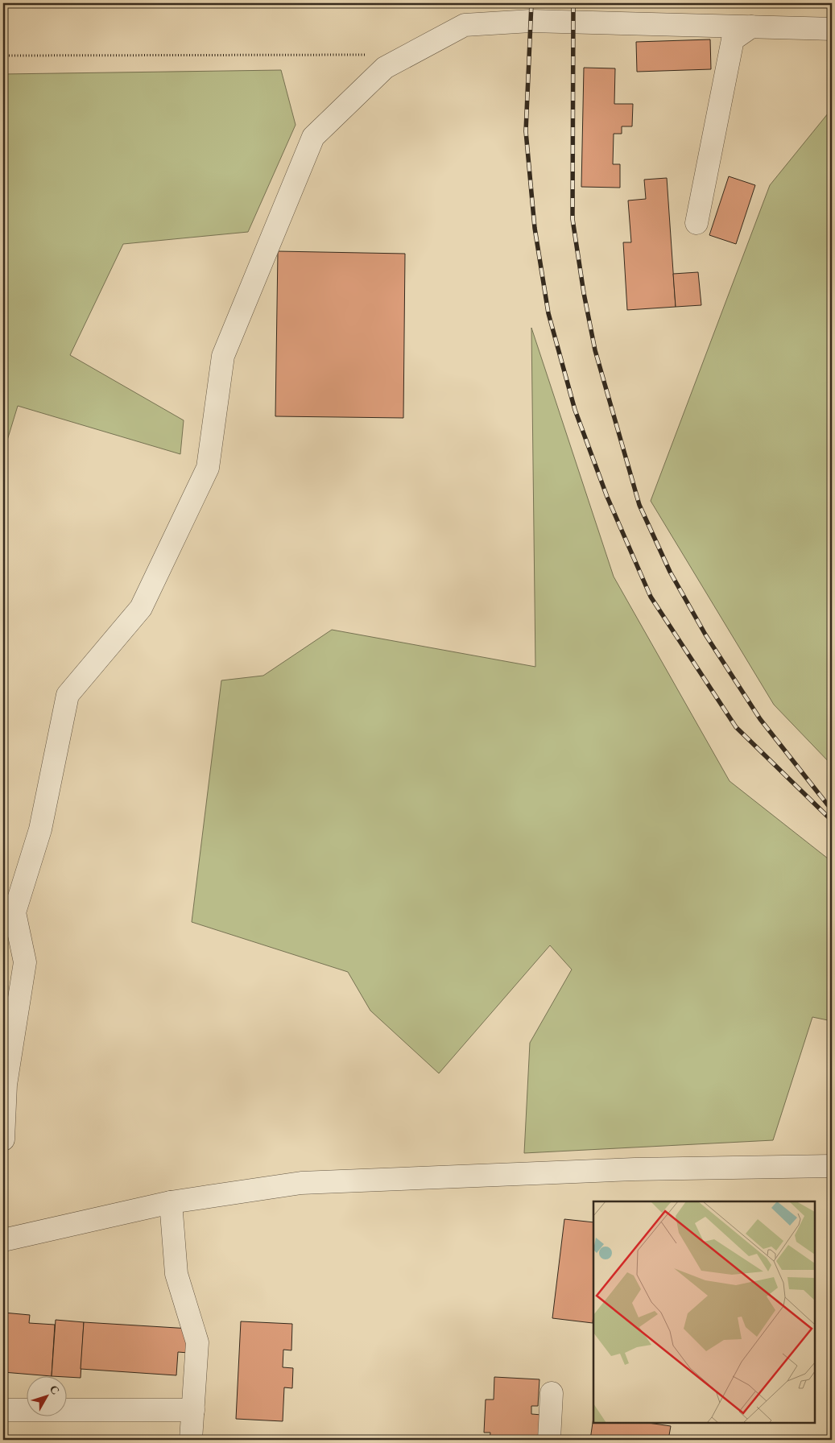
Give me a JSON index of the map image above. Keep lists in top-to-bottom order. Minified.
{"north":"top right"}
